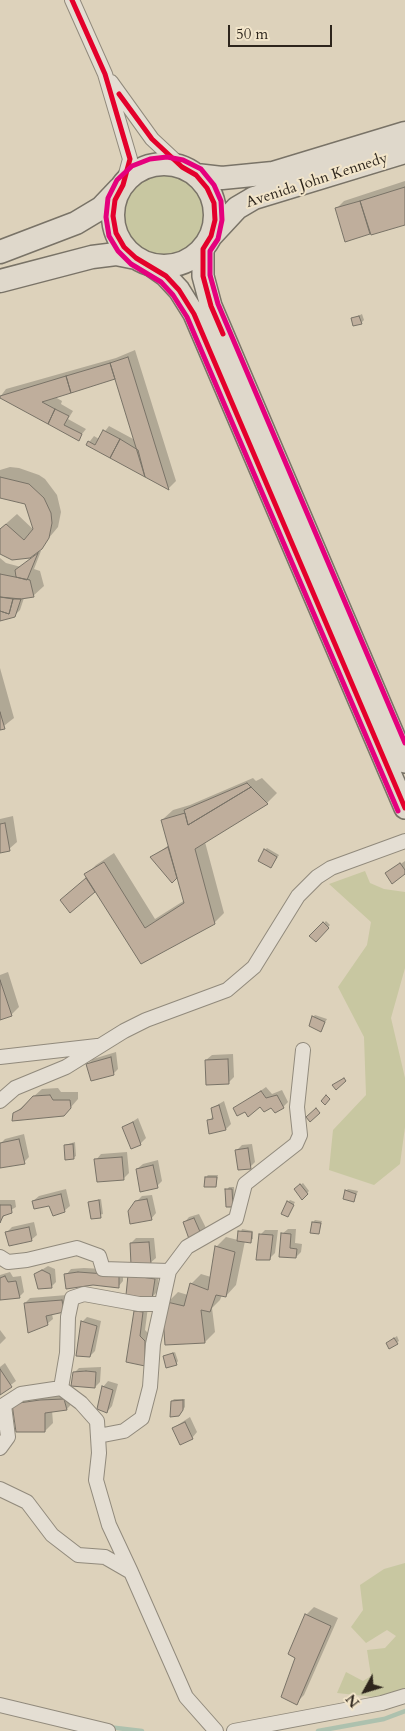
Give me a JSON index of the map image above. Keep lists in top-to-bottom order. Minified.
{"streets":{"highway":["Avenida John Kennedy"]},"scale_bar":"50 m","north":"bottom left"}
